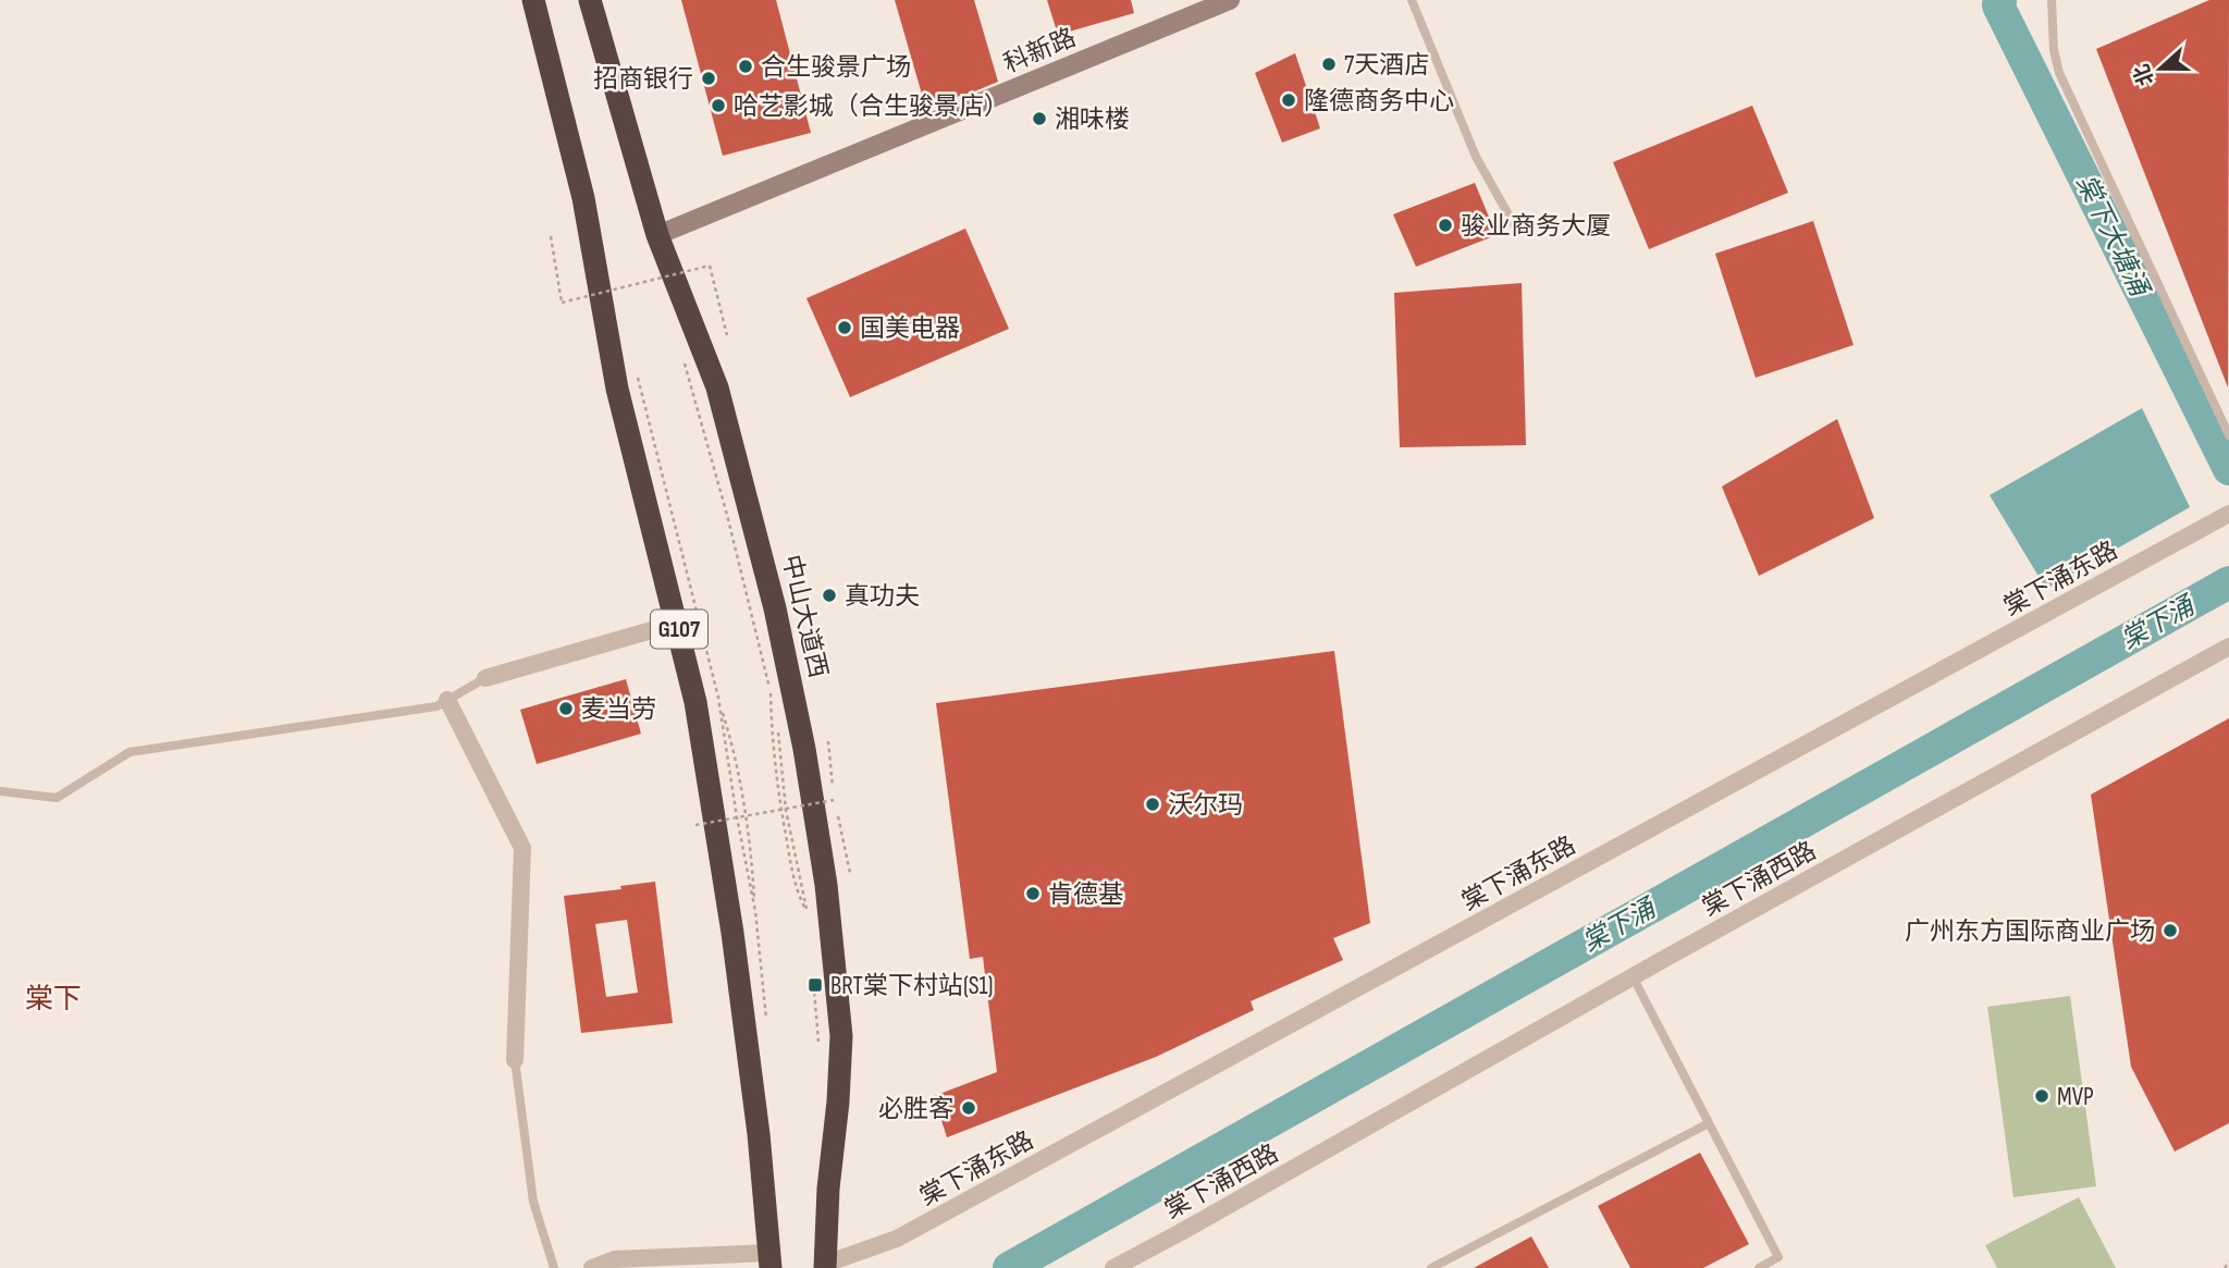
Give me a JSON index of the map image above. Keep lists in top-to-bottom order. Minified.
{"streets":{"highway":["中山大道西","G107"],"street":["科新路","棠下涌东路","棠下涌西路"]},"crossings":[["科新路","中山大道西"],["棠下涌东路","中山大道西"]],"districts":["棠下"],"water":["棠下大塘涌","棠下涌"],"places":{"other":["7天酒店","合生骏景广场","招商银行","隆德商务中心","哈艺影城（合生骏景店）","湘味楼","骏业商务大厦","国美电器","真功夫","麦当劳","沃尔玛","肯德基","广州东方国际商业广场","MVP","必胜客"],"transit":["BRT棠下村站(S1)"]},"north":"left"}
